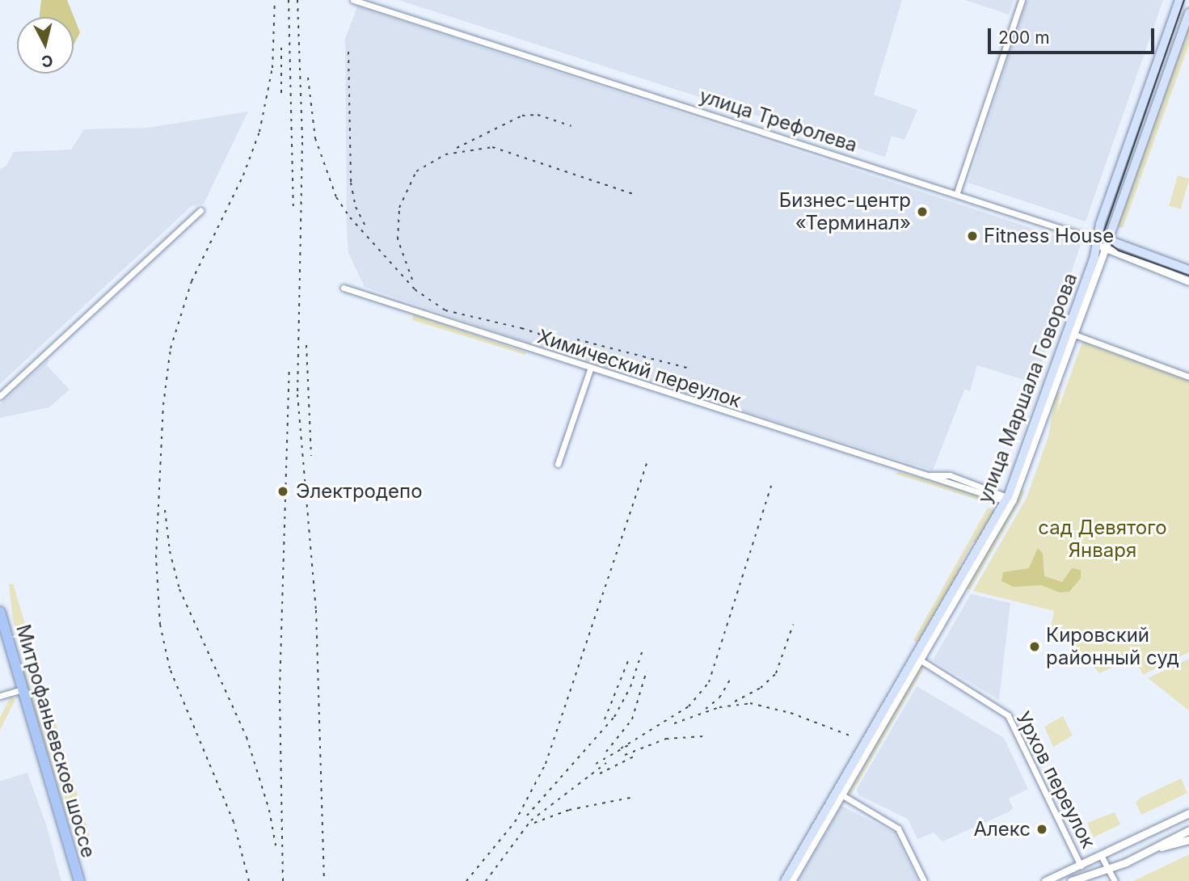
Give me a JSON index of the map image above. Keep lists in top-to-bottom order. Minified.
{"streets":{"main road":["улица Маршала Говорова","Митрофаньевское шоссе"],"street":["улица Трефолева","Химический переулок","Урхов переулок"]},"crossings":[["улица Трефолева","улица Маршала Говорова"],["Химический переулок","улица Маршала Говорова"],["улица Маршала Говорова","Урхов переулок"]],"parks":["сад Девятого Января"],"places":["Бизнес-центр «Терминал»","Fitness House","Электродепо","Кировский районный суд","Алекс"],"scale_bar":"200 m","north":"bottom"}
